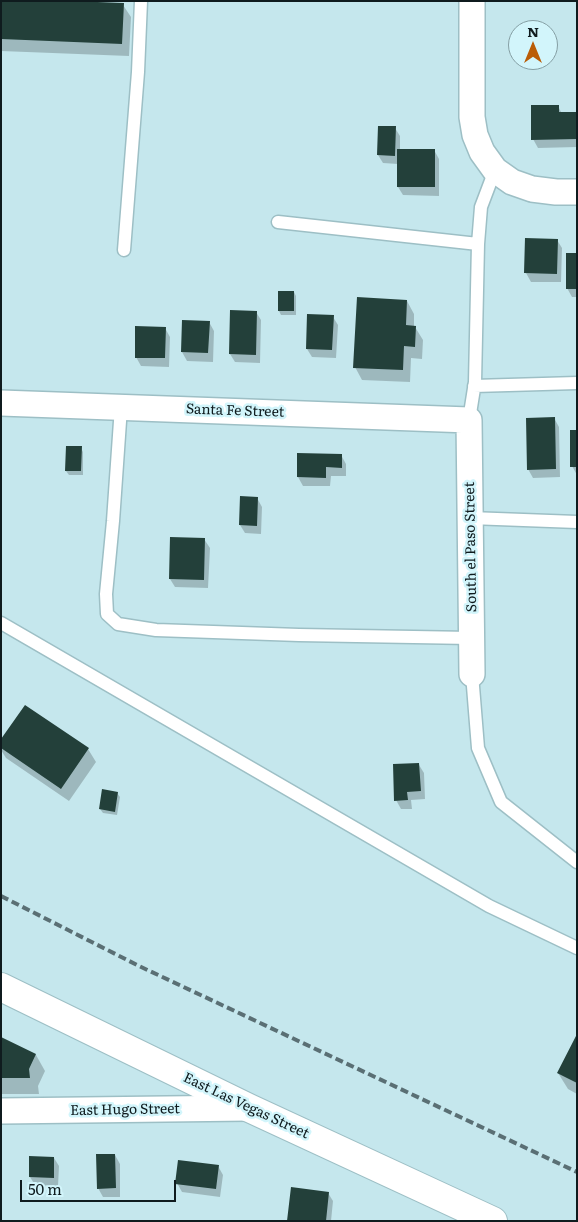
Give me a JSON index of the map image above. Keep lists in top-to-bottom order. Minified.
{"streets":{"street":["Santa Fe Street","South el Paso Street","East Las Vegas Street","East Hugo Street"]},"crossings":[["Santa Fe Street","South el Paso Street"],["East Las Vegas Street","East Hugo Street"]],"scale_bar":"50 m","north":"top"}
